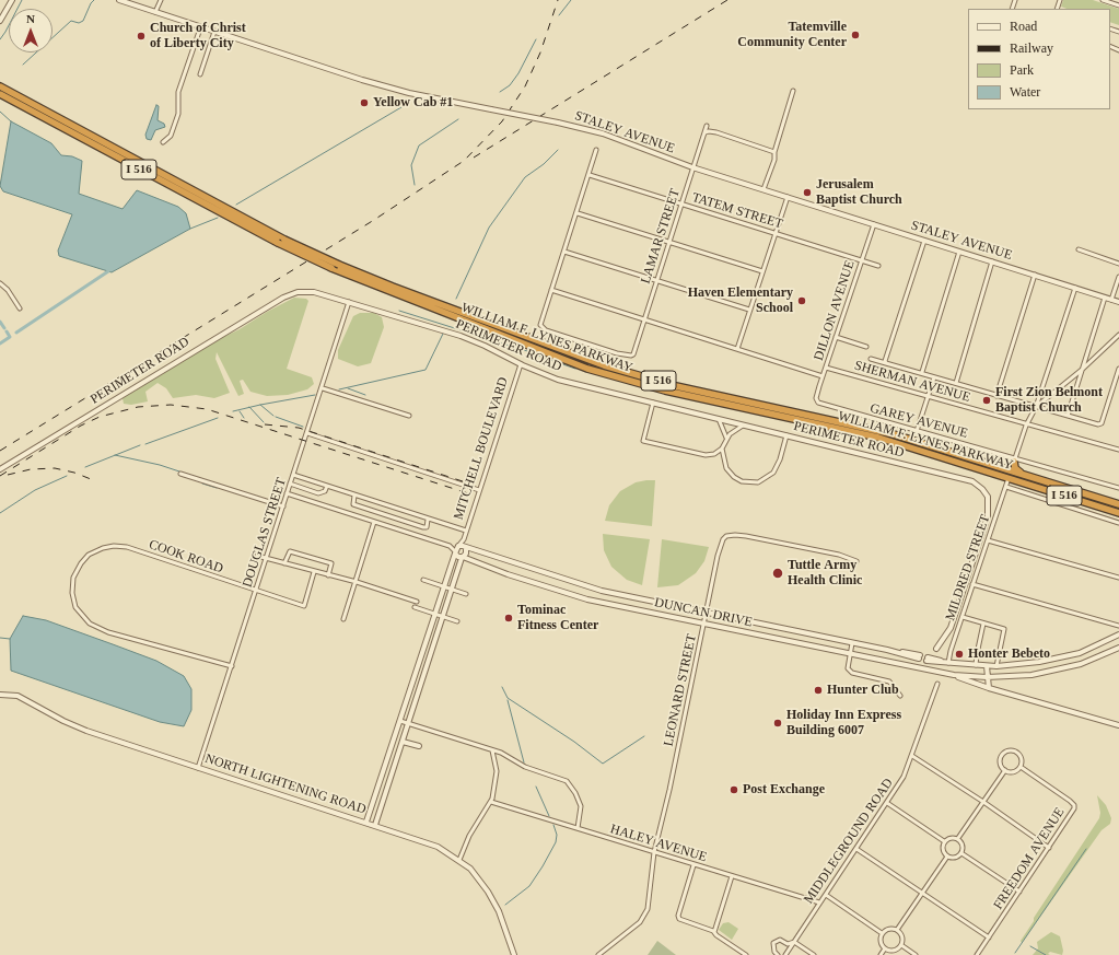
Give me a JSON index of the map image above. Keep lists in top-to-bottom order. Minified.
{"streets":{"highway":["I 516","WILLIAM F. LYNES PARKWAY"],"street":["STALEY AVENUE","TATEM STREET","LAMAR STREET","DILLON AVENUE","PERIMETER ROAD","SHERMAN AVENUE","GAREY AVENUE","MITCHELL BOULEVARD","DOUGLAS STREET","COOK ROAD","MILDRED STREET","DUNCAN DRIVE","LEONARD STREET","NORTH LIGHTENING ROAD","MIDDLEGROUND ROAD","HALEY AVENUE","FREEDOM AVENUE"]},"crossings":[["STALEY AVENUE","LAMAR STREET"],["STALEY AVENUE","DILLON AVENUE"],["TATEM STREET","LAMAR STREET"],["TATEM STREET","DILLON AVENUE"],["DILLON AVENUE","SHERMAN AVENUE"],["DILLON AVENUE","GAREY AVENUE"],["WILLIAM F. LYNES PARKWAY","MILDRED STREET"],["PERIMETER ROAD","MITCHELL BOULEVARD"],["PERIMETER ROAD","DOUGLAS STREET"],["MITCHELL BOULEVARD","DUNCAN DRIVE"],["DOUGLAS STREET","COOK ROAD"],["DOUGLAS STREET","NORTH LIGHTENING ROAD"],["DUNCAN DRIVE","LEONARD STREET"],["LEONARD STREET","HALEY AVENUE"],["MIDDLEGROUND ROAD","HALEY AVENUE"]],"places":["Tatemville Community Center","Church of Christ of Liberty City","Yellow Cab #1","Jerusalem Baptist Church","Haven Elementary School","First Zion Belmont Baptist Church","Tuttle Army Health Clinic","Tominac Fitness Center","Honter Bebeto","Hunter Club","Holiday Inn Express Building 6007","Post Exchange"],"legend":["Road","Railway","Park","Water"],"north":"top"}
